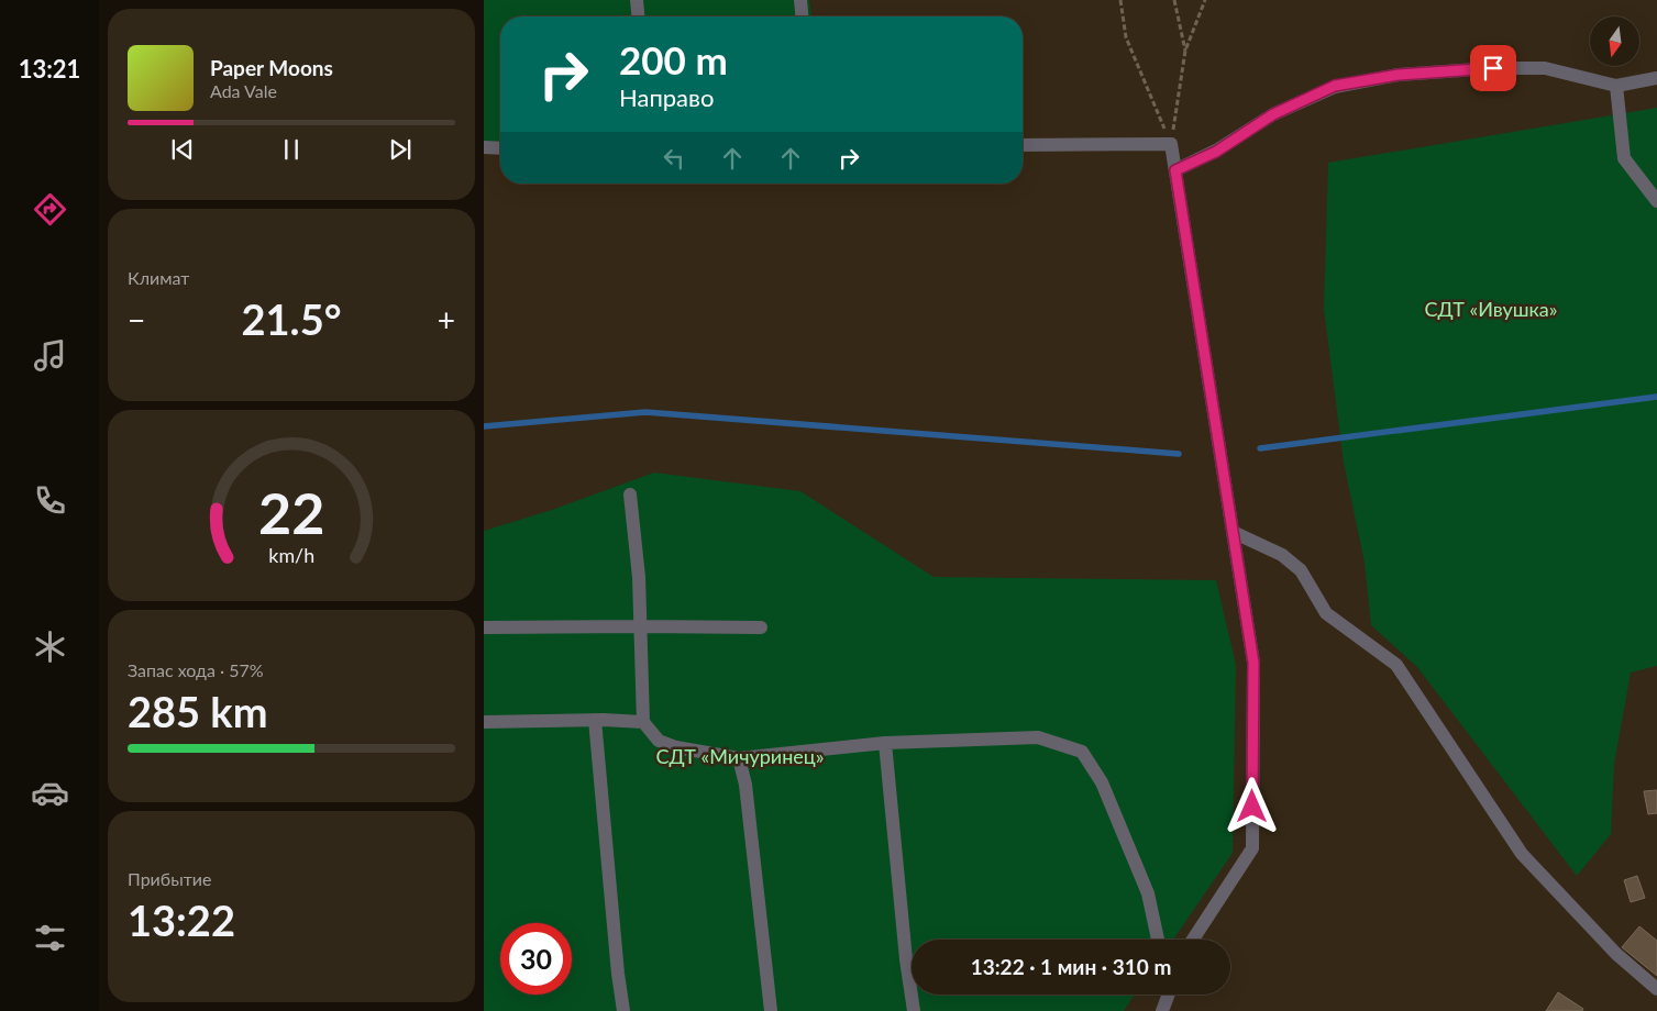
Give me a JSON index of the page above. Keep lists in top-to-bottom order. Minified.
{"parks":["СДТ «Ивушка»","СДТ «Мичуринец»"],"north":"bottom","page":{"tabs":"13:21","turn":["200 m","Направо"],"song":["Paper Moons","Ada Vale"],"tile":["Климат",["Запас хода · 57%","285 km"],["Прибытие","13:22"]],"heat":["−","21.5°","+"],"limit":"30","trip":"13:22 · 1 мин · 310 m","gauge":["22","km/h"]}}
